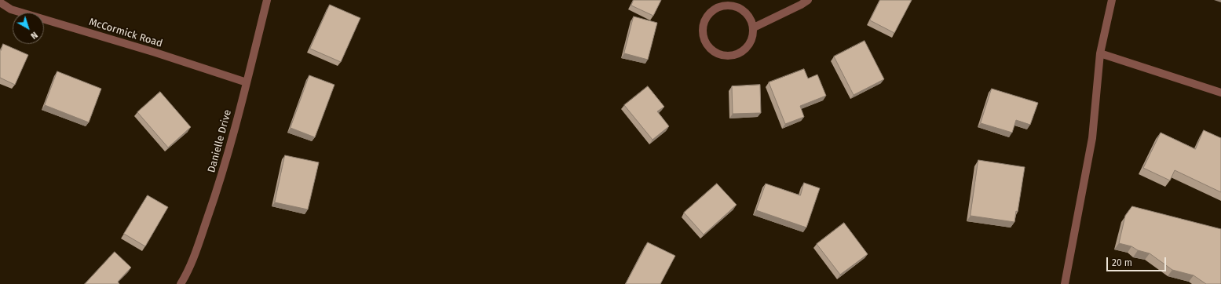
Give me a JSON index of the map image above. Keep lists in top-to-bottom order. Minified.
{"streets":{"street":["McCormick Road","Danielle Drive"]},"crossings":[["McCormick Road","Danielle Drive"]],"scale_bar":"20 m","north":"bottom right"}
